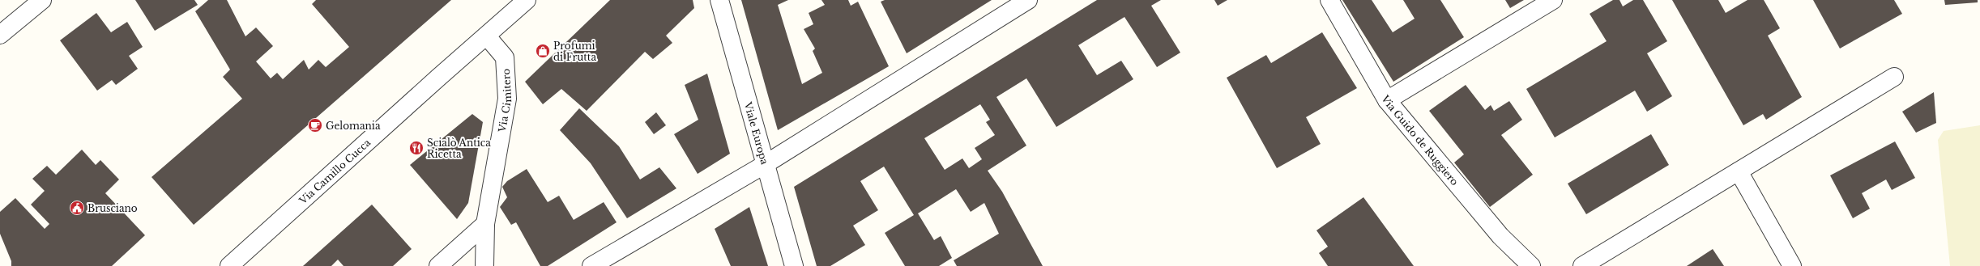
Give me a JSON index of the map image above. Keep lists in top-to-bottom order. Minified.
{"streets":{"street":["Via Cimitero","Viale Europa","Via Guido de Ruggiero","Via Camillo Cucca"]},"crossings":[["Via Cimitero","Via Camillo Cucca"]],"places":{"shop":["Profumi di Frutta"],"cafe":["Gelomania"],"restaurant":["Scialò Antica Ricetta"],"public building":["Brusciano"]}}
